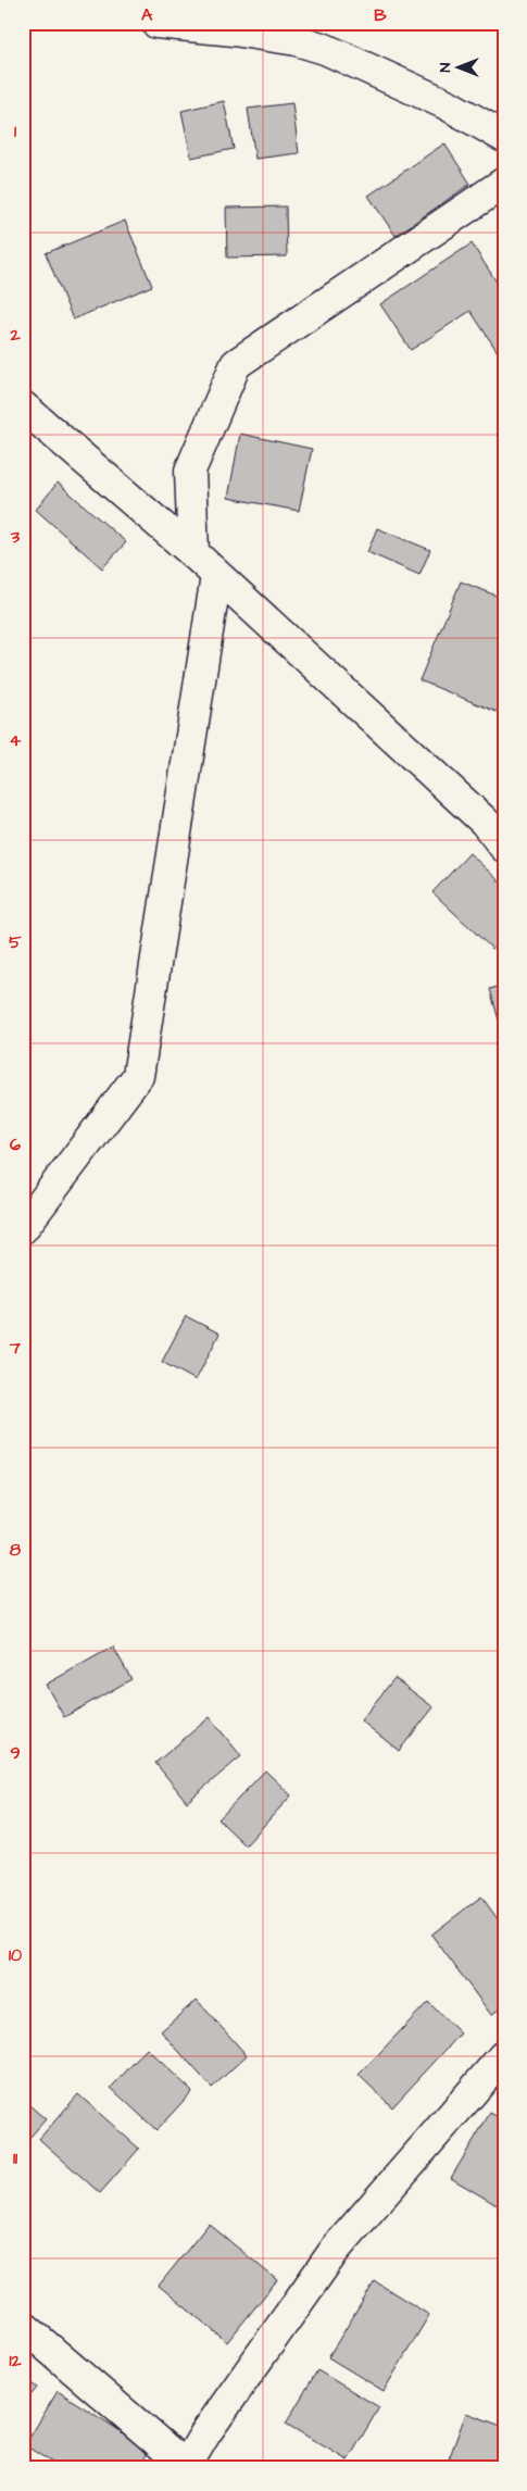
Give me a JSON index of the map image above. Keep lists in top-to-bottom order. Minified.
{"north":"left","grid":{"columns":["A","B"],"rows":["1","2","3","4","5","6","7","8","9","10","11","12"]}}
